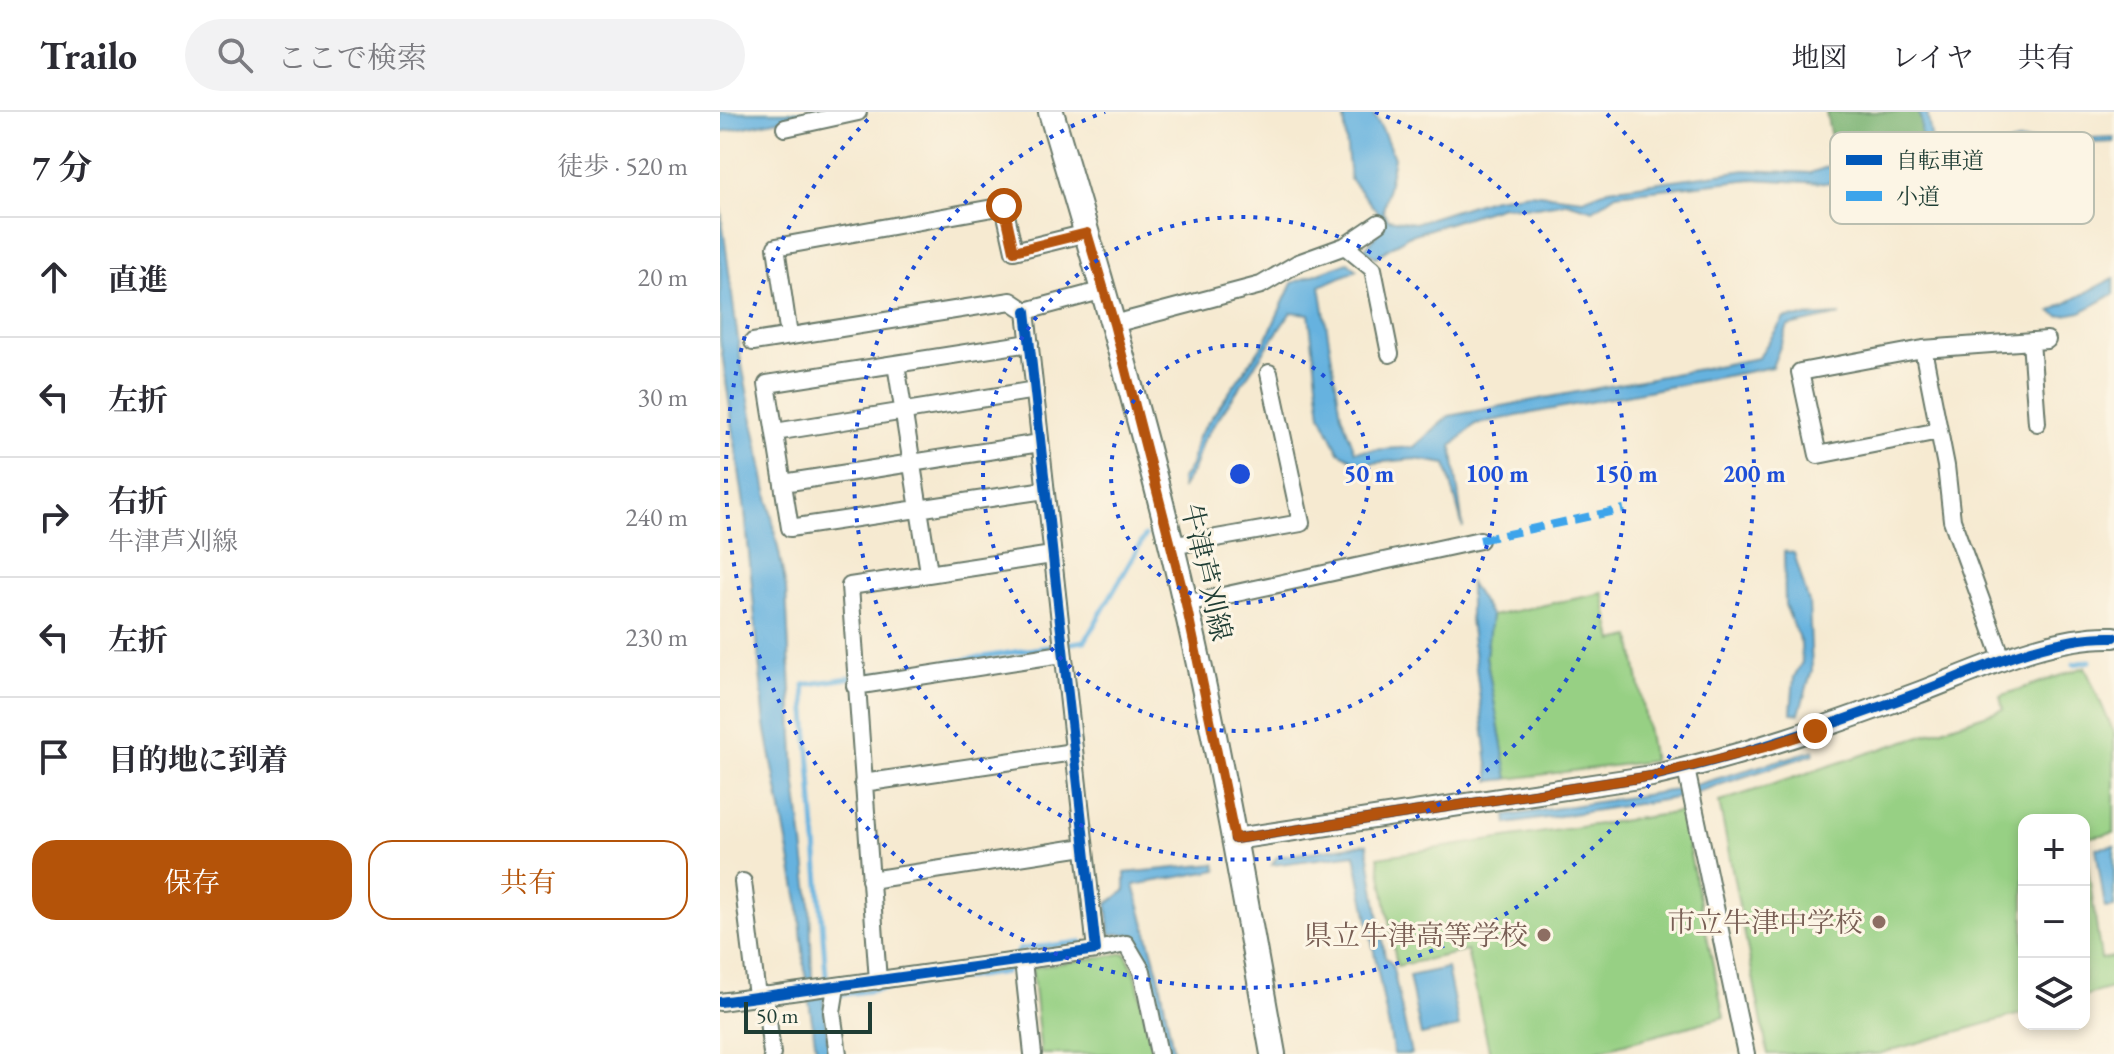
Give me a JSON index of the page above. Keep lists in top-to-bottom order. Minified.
{"streets":{"main road":["牛津芦刈線"]},"places":["市立牛津中学校","県立牛津高等学校"],"legend":["自転車道","小道"],"scale_bar":"50 m","page":{"header":"Trailo","search":"ここで検索","nav":["地図","レイヤ","共有"],"heading":["7 分","徒歩 · 520 m"],"list":[["直進","20 m"],["左折","30 m"],["右折","牛津芦刈線","240 m"],["左折","230 m"],"目的地に到着"],"map_buttons":["+","−"],"buttons":["保存","共有"],"scale":"50 m"},"rings":["50 m","100 m","150 m","200 m"]}
